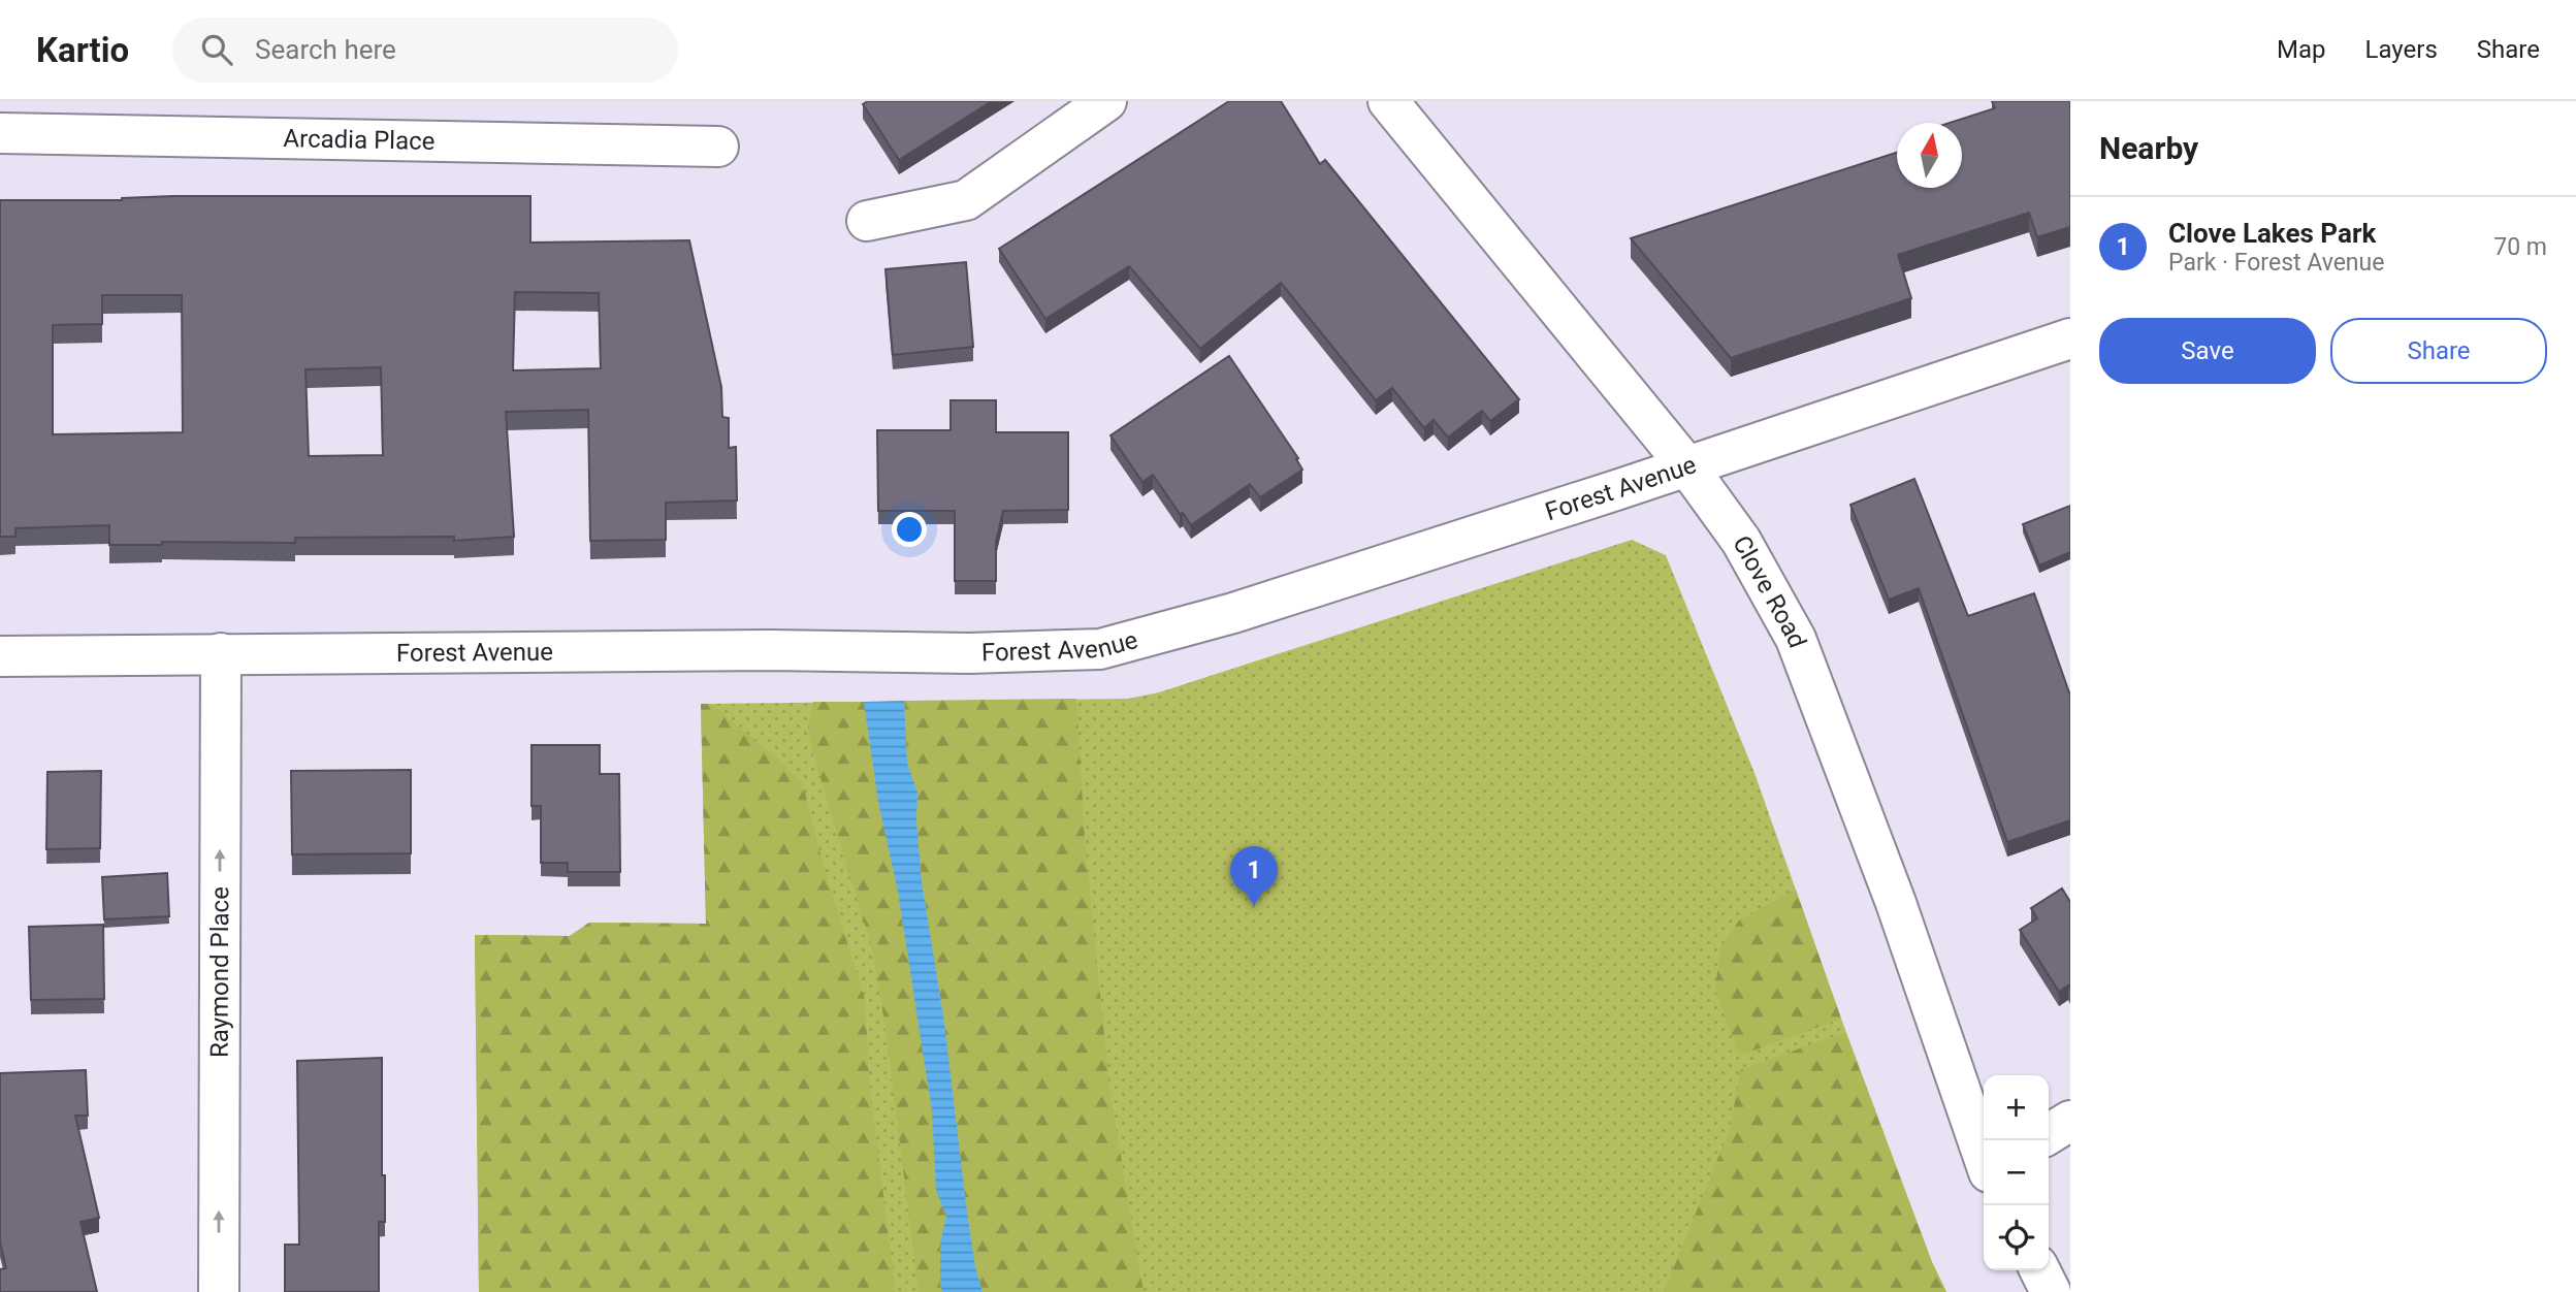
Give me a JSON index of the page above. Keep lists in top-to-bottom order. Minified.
{"streets":{"main road":["Arcadia Place","Forest Avenue","Clove Road","Raymond Place"]},"crossings":[["Forest Avenue","Clove Road"],["Forest Avenue","Raymond Place"]],"one_way":["Raymond Place"],"north":"top","page":{"header":"Kartio","search":"Search here","nav":["Map","Layers","Share"],"heading":"Nearby","list":[{"mark":"1","name":"Clove Lakes Park","note":"Park · Forest Avenue","value":"70 m"}],"buttons":["Save","Share"],"pins":"1","map_buttons":["+","−"]}}
